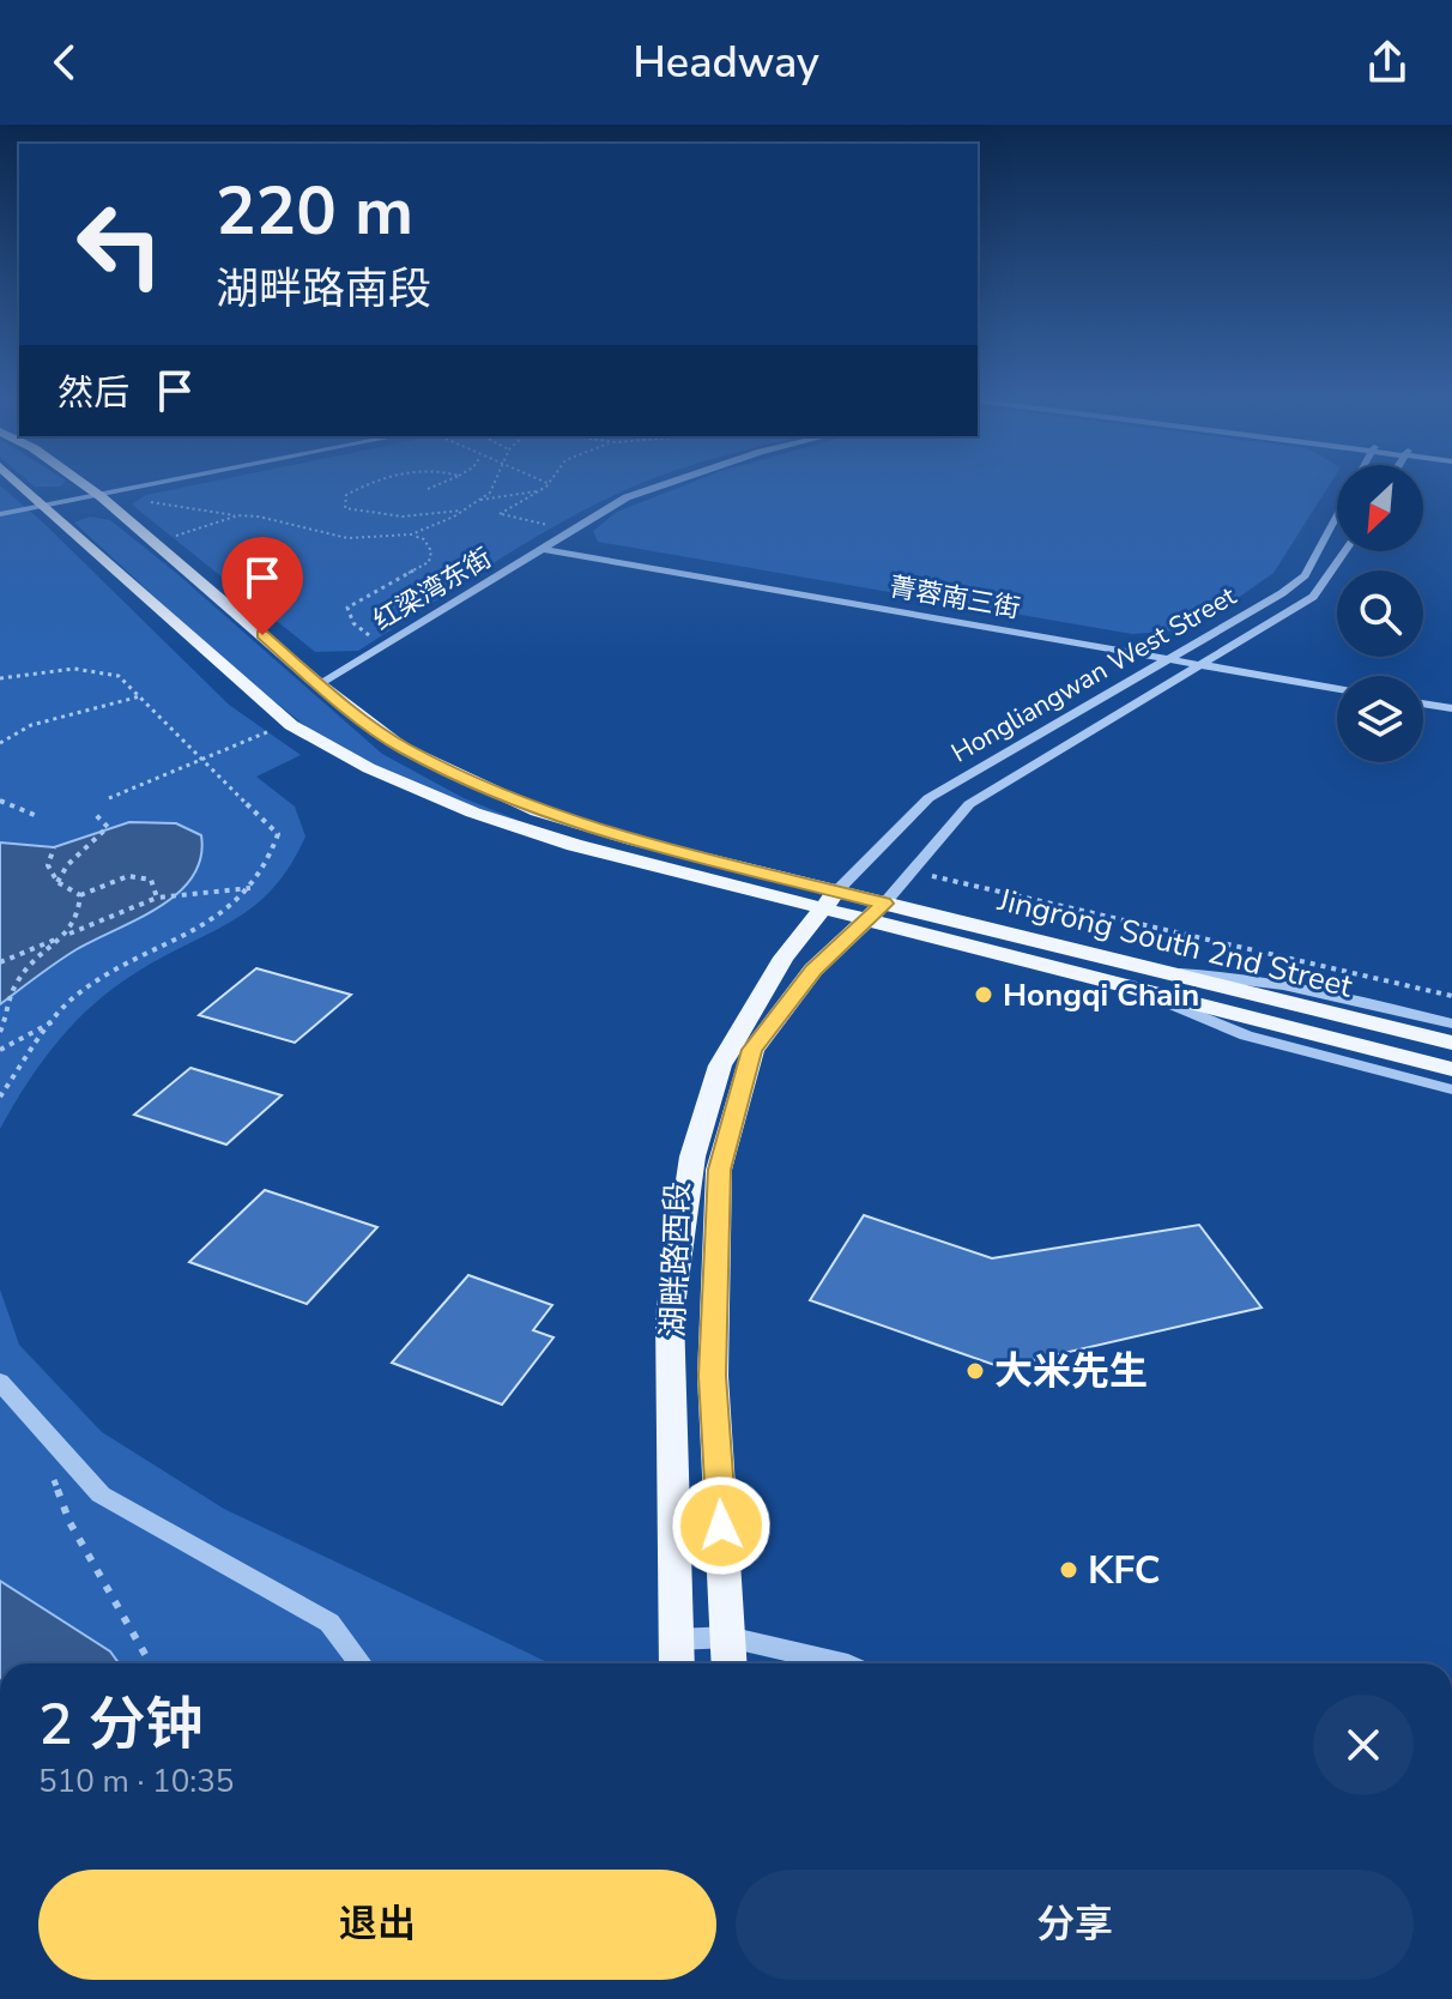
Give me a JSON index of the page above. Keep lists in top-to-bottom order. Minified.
{"streets":{"main road":["Jingrong South 2nd Street","湖畔路西段"],"street":["红梁湾东街","菁蓉南三街","Hongliangwan West Street"]},"crossings":[["红梁湾东街","菁蓉南三街"],["菁蓉南三街","Hongliangwan West Street"],["Hongliangwan West Street","Jingrong South 2nd Street"],["Hongliangwan West Street","湖畔路西段"],["Jingrong South 2nd Street","湖畔路西段"]],"places":["Hongqi Chain","大米先生","KFC"],"north":"bottom left","page":{"header":"Headway","turn":["220 m","湖畔路南段"],"then":"然后","heading":["2 分钟","510 m · 10:35"],"buttons":["退出","分享"]}}
